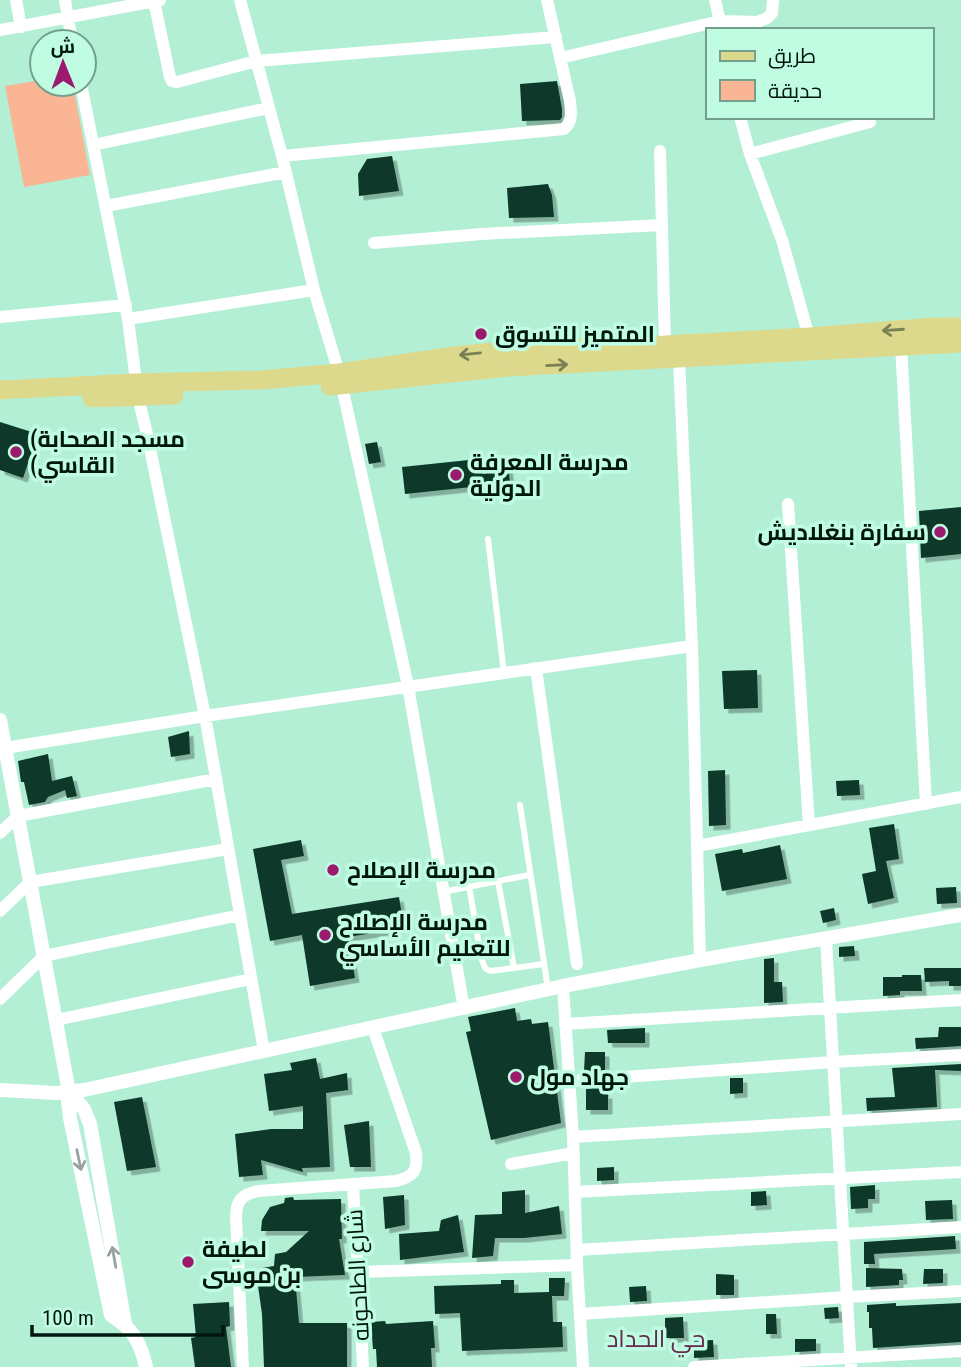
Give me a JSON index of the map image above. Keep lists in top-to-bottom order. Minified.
{"streets":{"street":["شارع الطاحونه"]},"districts":["حي الحداد"],"places":["المتميز للتسوق","(مسجد الصحابة (القاسي","مدرسة المعرفة الدولية","سفارة بنغلاديش","مدرسة الإصلاح","مدرسة الإصلاح للتعليم الأساسي","جهاد مول","لطيفة بن موسى"],"legend":["طريق","حديقة"],"scale_bar":"100 m","north":"top"}
